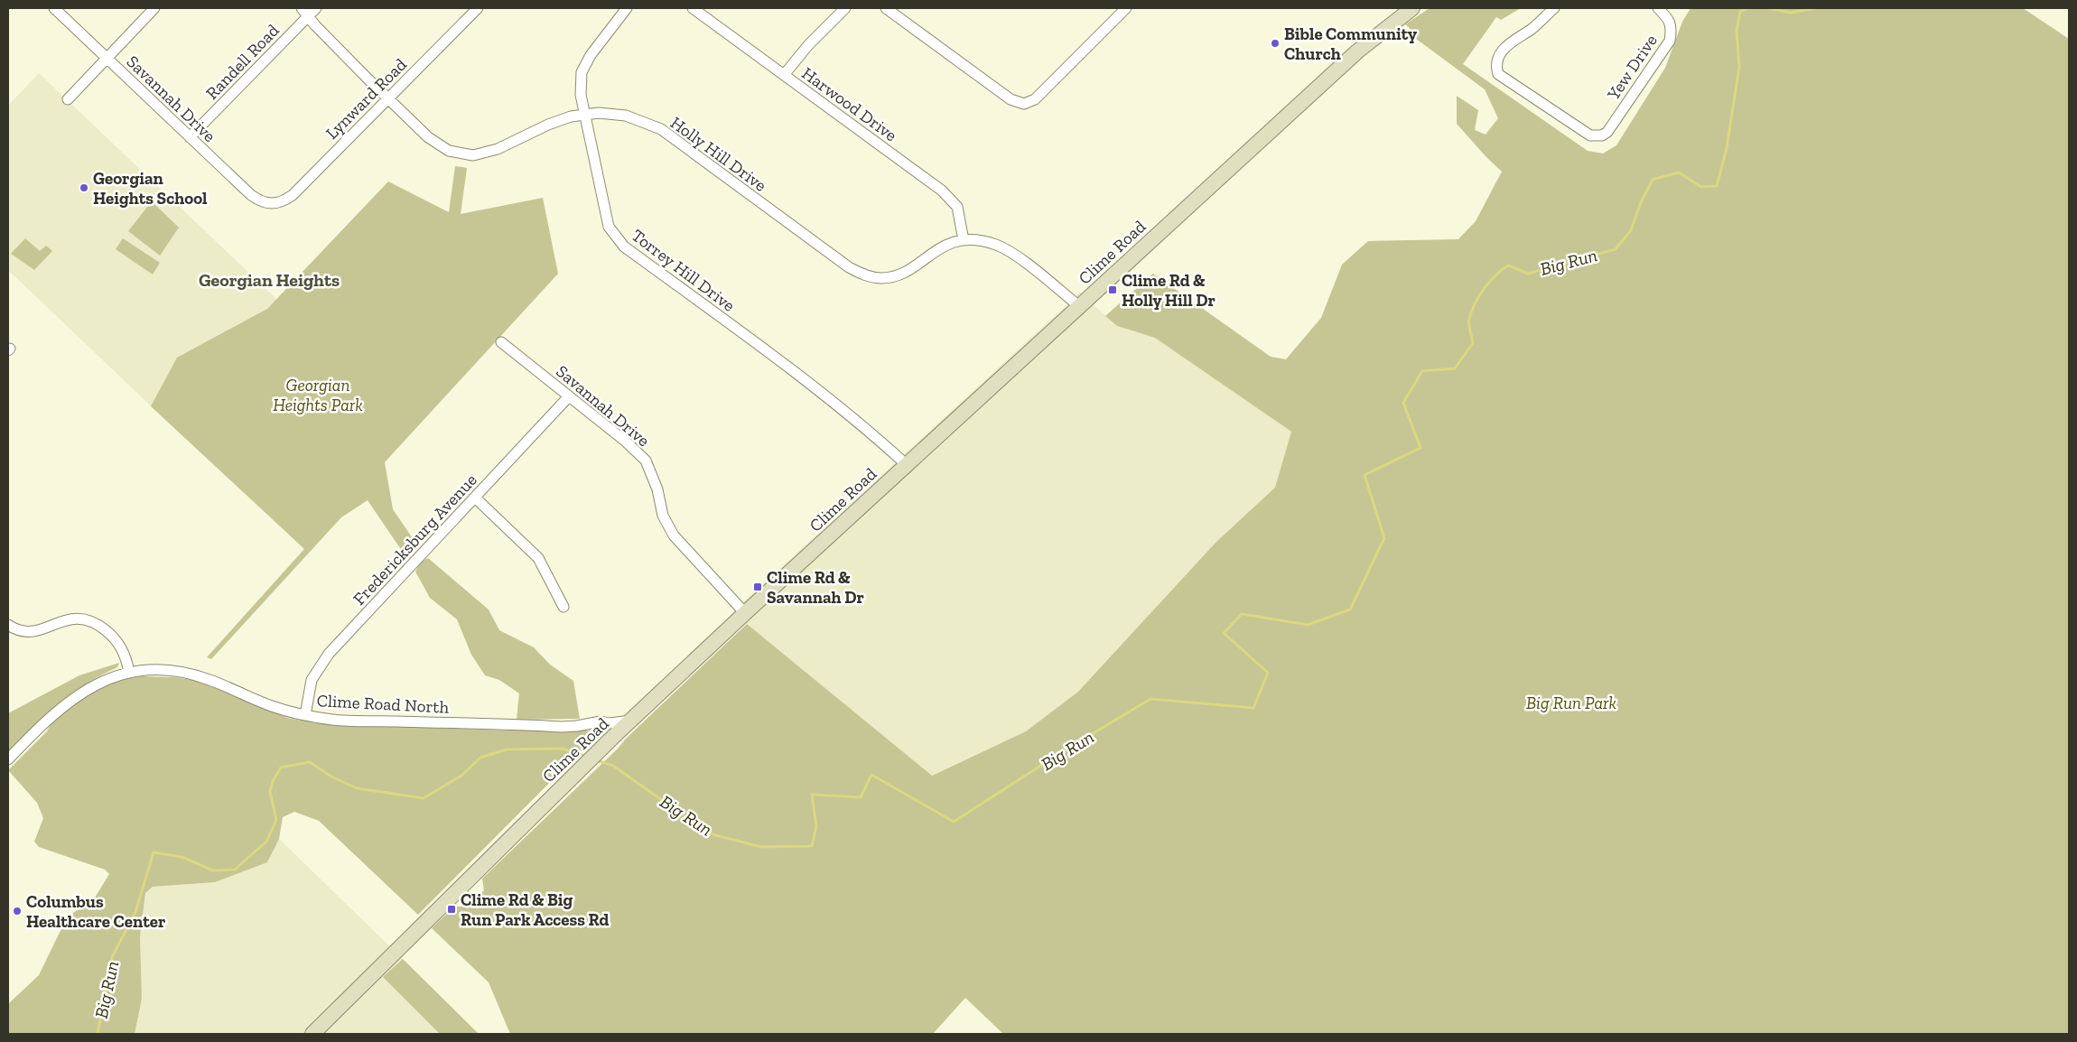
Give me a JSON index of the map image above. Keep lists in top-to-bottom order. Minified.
{"streets":{"main road":["Clime Road"],"street":["Randell Road","Yew Drive","Savannah Drive","Lynward Road","Harwood Drive","Holly Hill Drive","Torrey Hill Drive","Fredericksburg Avenue","Clime Road North"]},"crossings":[["Randell Road","Savannah Drive"],["Randell Road","Holly Hill Drive"],["Savannah Drive","Lynward Road"],["Savannah Drive","Clime Road"],["Savannah Drive","Fredericksburg Avenue"],["Lynward Road","Holly Hill Drive"],["Harwood Drive","Holly Hill Drive"],["Holly Hill Drive","Clime Road"],["Holly Hill Drive","Torrey Hill Drive"],["Clime Road","Torrey Hill Drive"],["Clime Road","Clime Road North"],["Fredericksburg Avenue","Clime Road North"]],"districts":["Georgian Heights"],"water":["Big Run"],"parks":["Georgian Heights Park","Big Run Park"],"places":{"other":["Bible Community Church","Georgian Heights School","Columbus Healthcare Center"],"transit":["Clime Rd & Holly Hill Dr","Clime Rd & Savannah Dr","Clime Rd & Big Run Park Access Rd"]}}
